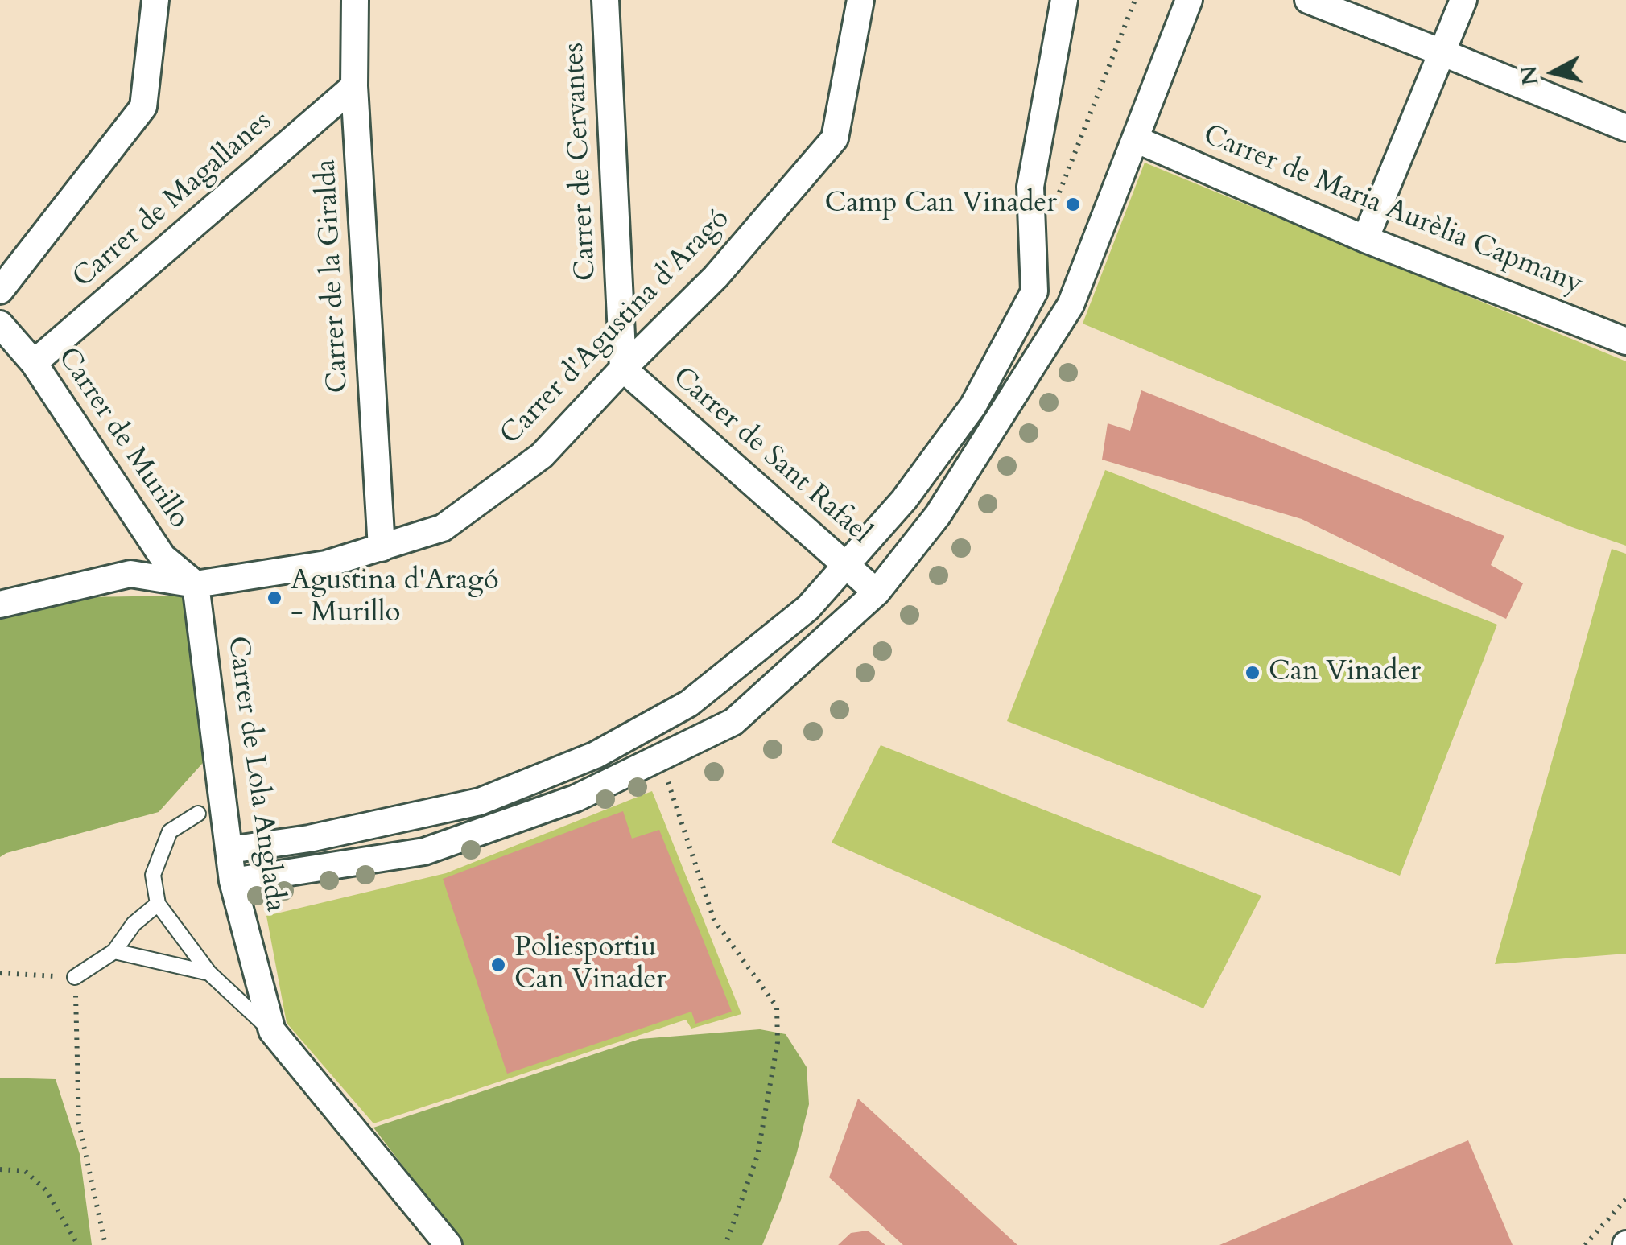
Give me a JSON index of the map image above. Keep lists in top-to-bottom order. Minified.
{"streets":{"street":["Carrer de Cervantes","Carrer de Magallanes","Carrer de Maria Aurèlia Capmany","Carrer de la Giralda","Carrer d'Agustina d'Aragó","Carrer de Murillo","Carrer de Sant Rafael","Carrer de Lola Anglada"]},"crossings":[["Carrer de Cervantes","Carrer d'Agustina d'Aragó"],["Carrer de Cervantes","Carrer de Sant Rafael"],["Carrer de Magallanes","Carrer de la Giralda"],["Carrer de Magallanes","Carrer de Murillo"],["Carrer de la Giralda","Carrer d'Agustina d'Aragó"],["Carrer d'Agustina d'Aragó","Carrer de Murillo"],["Carrer d'Agustina d'Aragó","Carrer de Sant Rafael"],["Carrer d'Agustina d'Aragó","Carrer de Lola Anglada"],["Carrer de Murillo","Carrer de Lola Anglada"]],"places":["Camp Can Vinader","Agustina d'Aragó - Murillo","Can Vinader","Poliesportiu Can Vinader"],"north":"left"}
